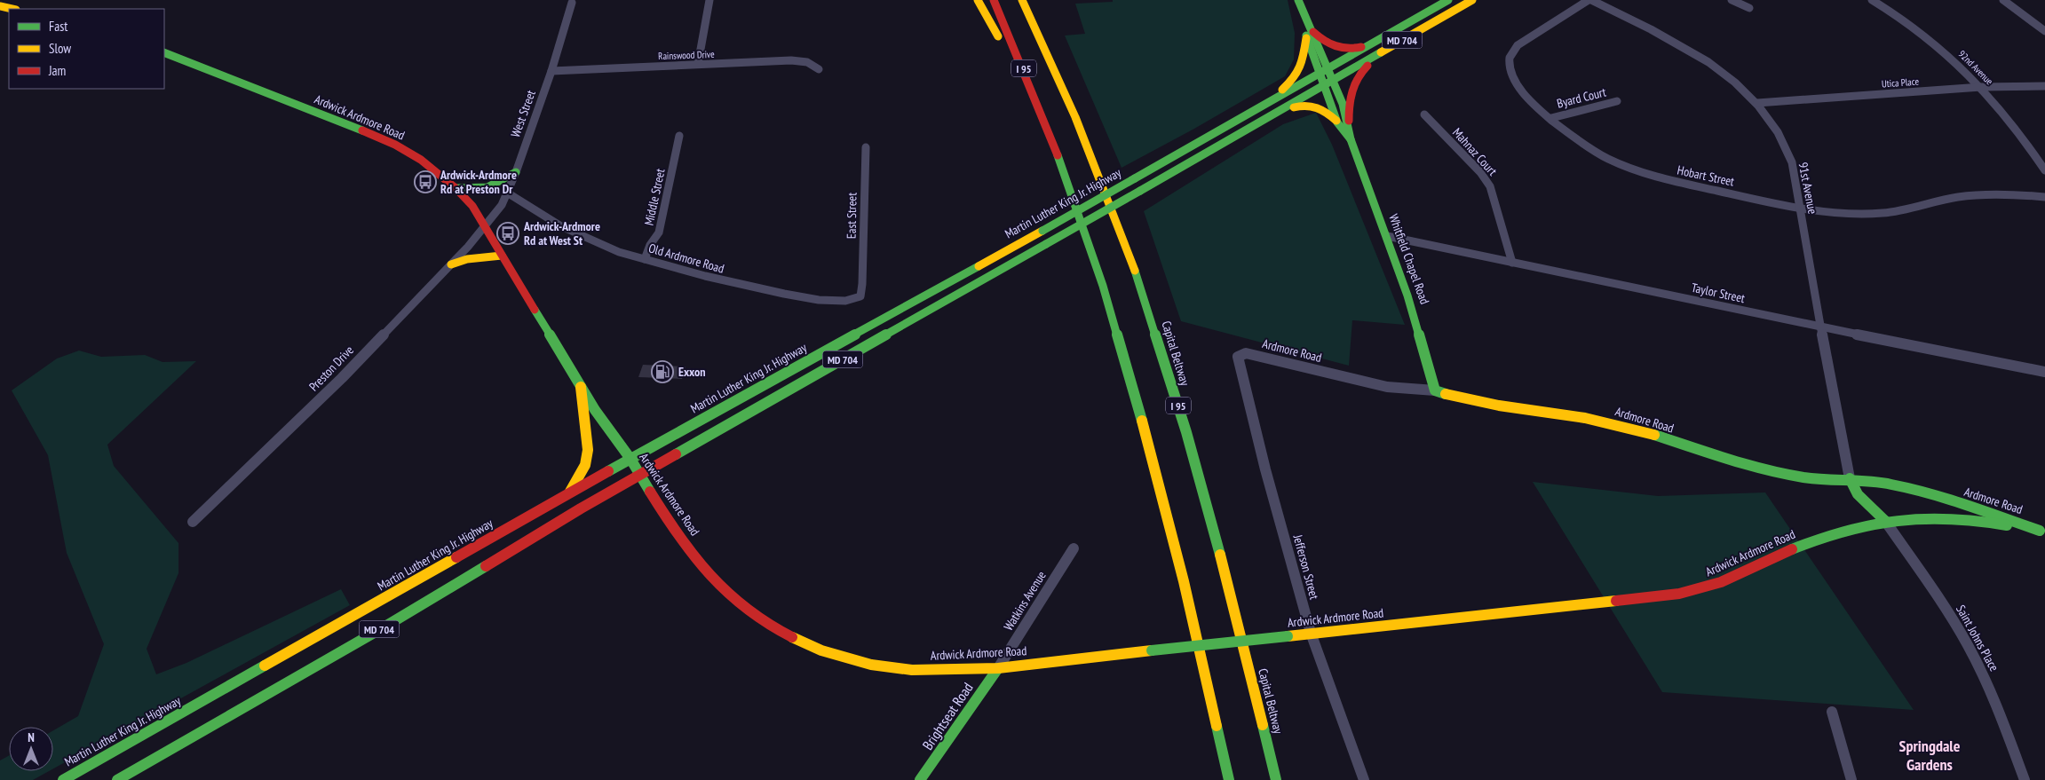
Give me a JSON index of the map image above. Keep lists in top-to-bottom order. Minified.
{"streets":{"main road":["MD 704","I 95","Ardwick Ardmore Road","Martin Luther King Jr. Highway","Whitfield Chapel Road","Ardmore Road","Capital Beltway","Brightseat Road"],"street":["Rainswood Drive","92nd Avenue","Utica Place","Byard Court","West Street","Mahnaz Court","Hobart Street","91st Avenue","Middle Street","East Street","Old Ardmore Road","Taylor Street","Preston Drive","Jefferson Street","Watkins Avenue","Saint Johns Place"]},"crossings":[["MD 704","Ardwick Ardmore Road"],["MD 704","Whitfield Chapel Road"],["Rainswood Drive","West Street"],["92nd Avenue","Utica Place"],["Utica Place","91st Avenue"],["Byard Court","Hobart Street"],["West Street","Ardwick Ardmore Road"],["West Street","Old Ardmore Road"],["West Street","Preston Drive"],["Ardwick Ardmore Road","Martin Luther King Jr. Highway"],["Ardwick Ardmore Road","Ardmore Road"],["Ardwick Ardmore Road","Preston Drive"],["Ardwick Ardmore Road","Jefferson Street"],["Ardwick Ardmore Road","Watkins Avenue"],["Ardwick Ardmore Road","Saint Johns Place"],["Ardwick Ardmore Road","Brightseat Road"],["Mahnaz Court","Taylor Street"],["Hobart Street","91st Avenue"],["91st Avenue","Taylor Street"],["91st Avenue","Ardmore Road"],["Middle Street","Old Ardmore Road"],["Martin Luther King Jr. Highway","Whitfield Chapel Road"],["East Street","Old Ardmore Road"],["Whitfield Chapel Road","Taylor Street"],["Whitfield Chapel Road","Ardmore Road"],["Ardmore Road","Jefferson Street"],["Watkins Avenue","Brightseat Road"]],"districts":["Springdale Gardens"],"places":{"bus stop":["Ardwick-Ardmore Rd at Preston Dr","Ardwick-Ardmore Rd at West St"],"fuel station":["Exxon"]},"legend":["Fast","Slow","Jam"],"north":"top"}
